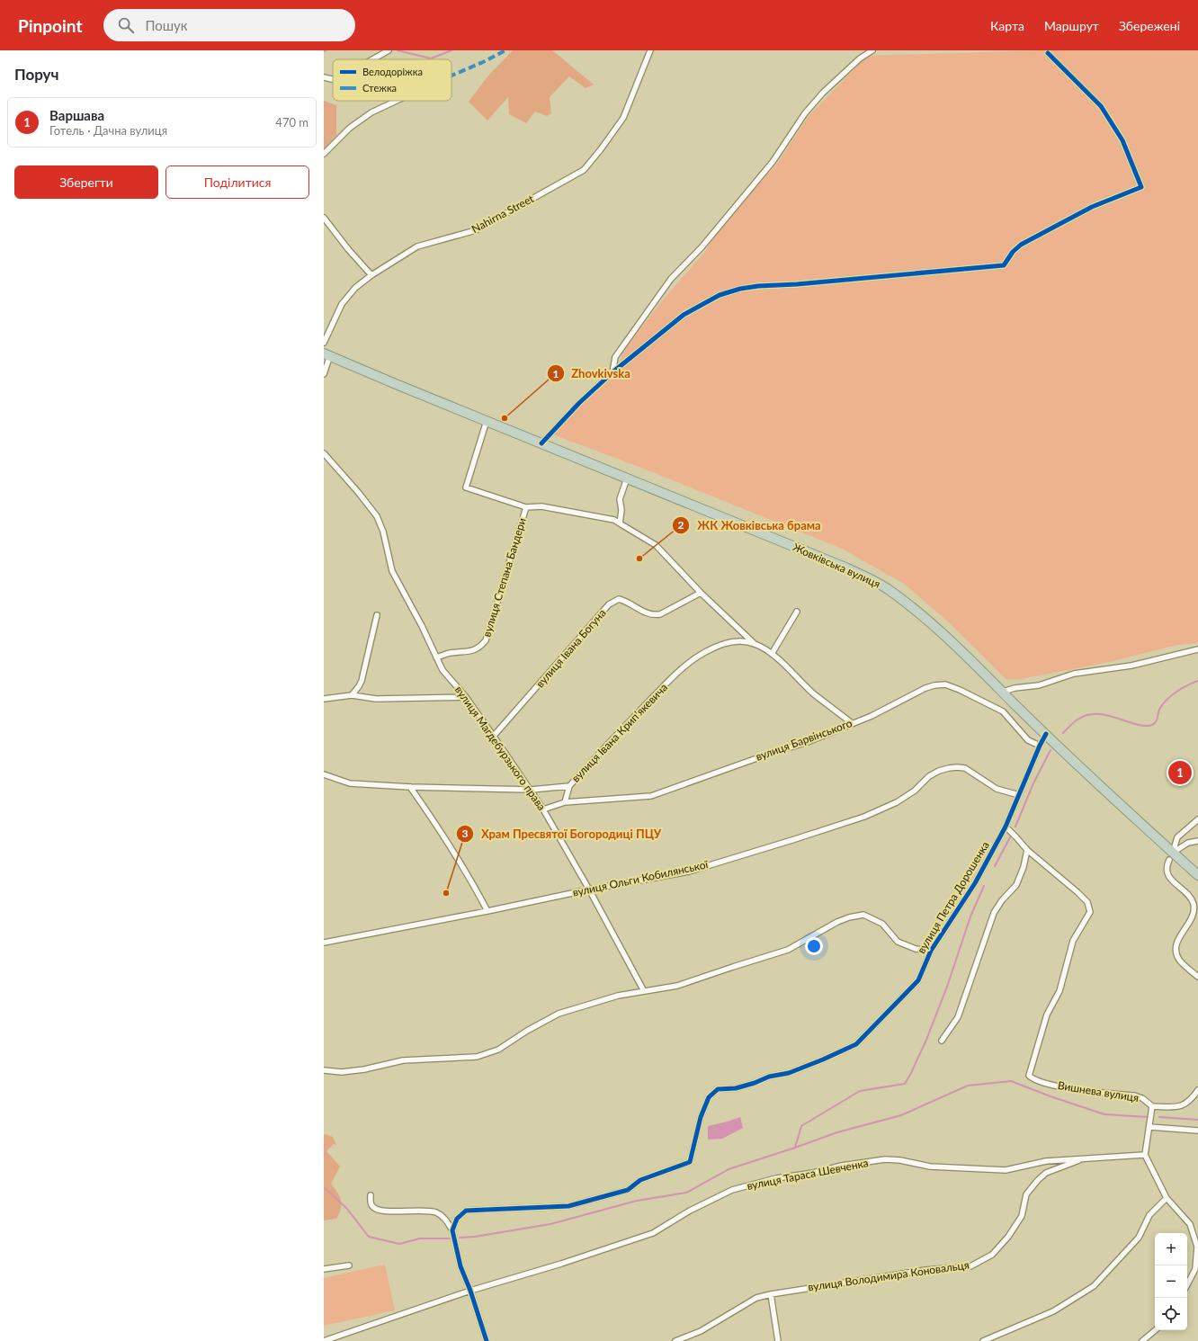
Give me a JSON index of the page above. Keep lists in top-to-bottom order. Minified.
{"streets":{"highway":["Жовківська вулиця"],"street":["Nahirna Street","вулиця Степана Бандери","вулиця Івана Богуна","вулиця Івана Крипʼякевича","вулиця Барвінського","вулиця Магдебурзького права","вулиця Ольги Кобилянської","вулиця Петра Дорошенка","Вишнева вулиця","вулиця Тараса Шевченка","вулиця Володимира Коновальця"]},"crossings":[["Жовківська вулиця","вулиця Степана Бандери"],["Жовківська вулиця","вулиця Петра Дорошенка"],["вулиця Степана Бандери","вулиця Магдебурзького права"],["вулиця Івана Богуна","вулиця Івана Крипʼякевича"],["вулиця Івана Богуна","вулиця Магдебурзького права"],["вулиця Івана Крипʼякевича","вулиця Барвінського"],["вулиця Івана Крипʼякевича","вулиця Магдебурзького права"],["вулиця Барвінського","вулиця Магдебурзького права"],["вулиця Барвінського","вулиця Петра Дорошенка"],["вулиця Магдебурзького права","вулиця Ольги Кобилянської"],["вулиця Магдебурзького права","вулиця Петра Дорошенка"],["вулиця Ольги Кобилянської","вулиця Петра Дорошенка"],["вулиця Тараса Шевченка","вулиця Володимира Коновальця"]],"places":["Zhovkivska","ЖК Жовківська брама","Храм Пресвятої Богородиці ПЦУ"],"legend":["Велодоріжка","Стежка"],"page":{"header":"Pinpoint","search":"Пошук","nav":["Карта","Маршрут","Збережені"],"heading":"Поруч","list":[{"mark":"1","name":"Варшава","note":"Готель · Дачна вулиця","value":"470 m"}],"buttons":["Зберегти","Поділитися"],"pins":"1","map_buttons":["+","−"]}}
